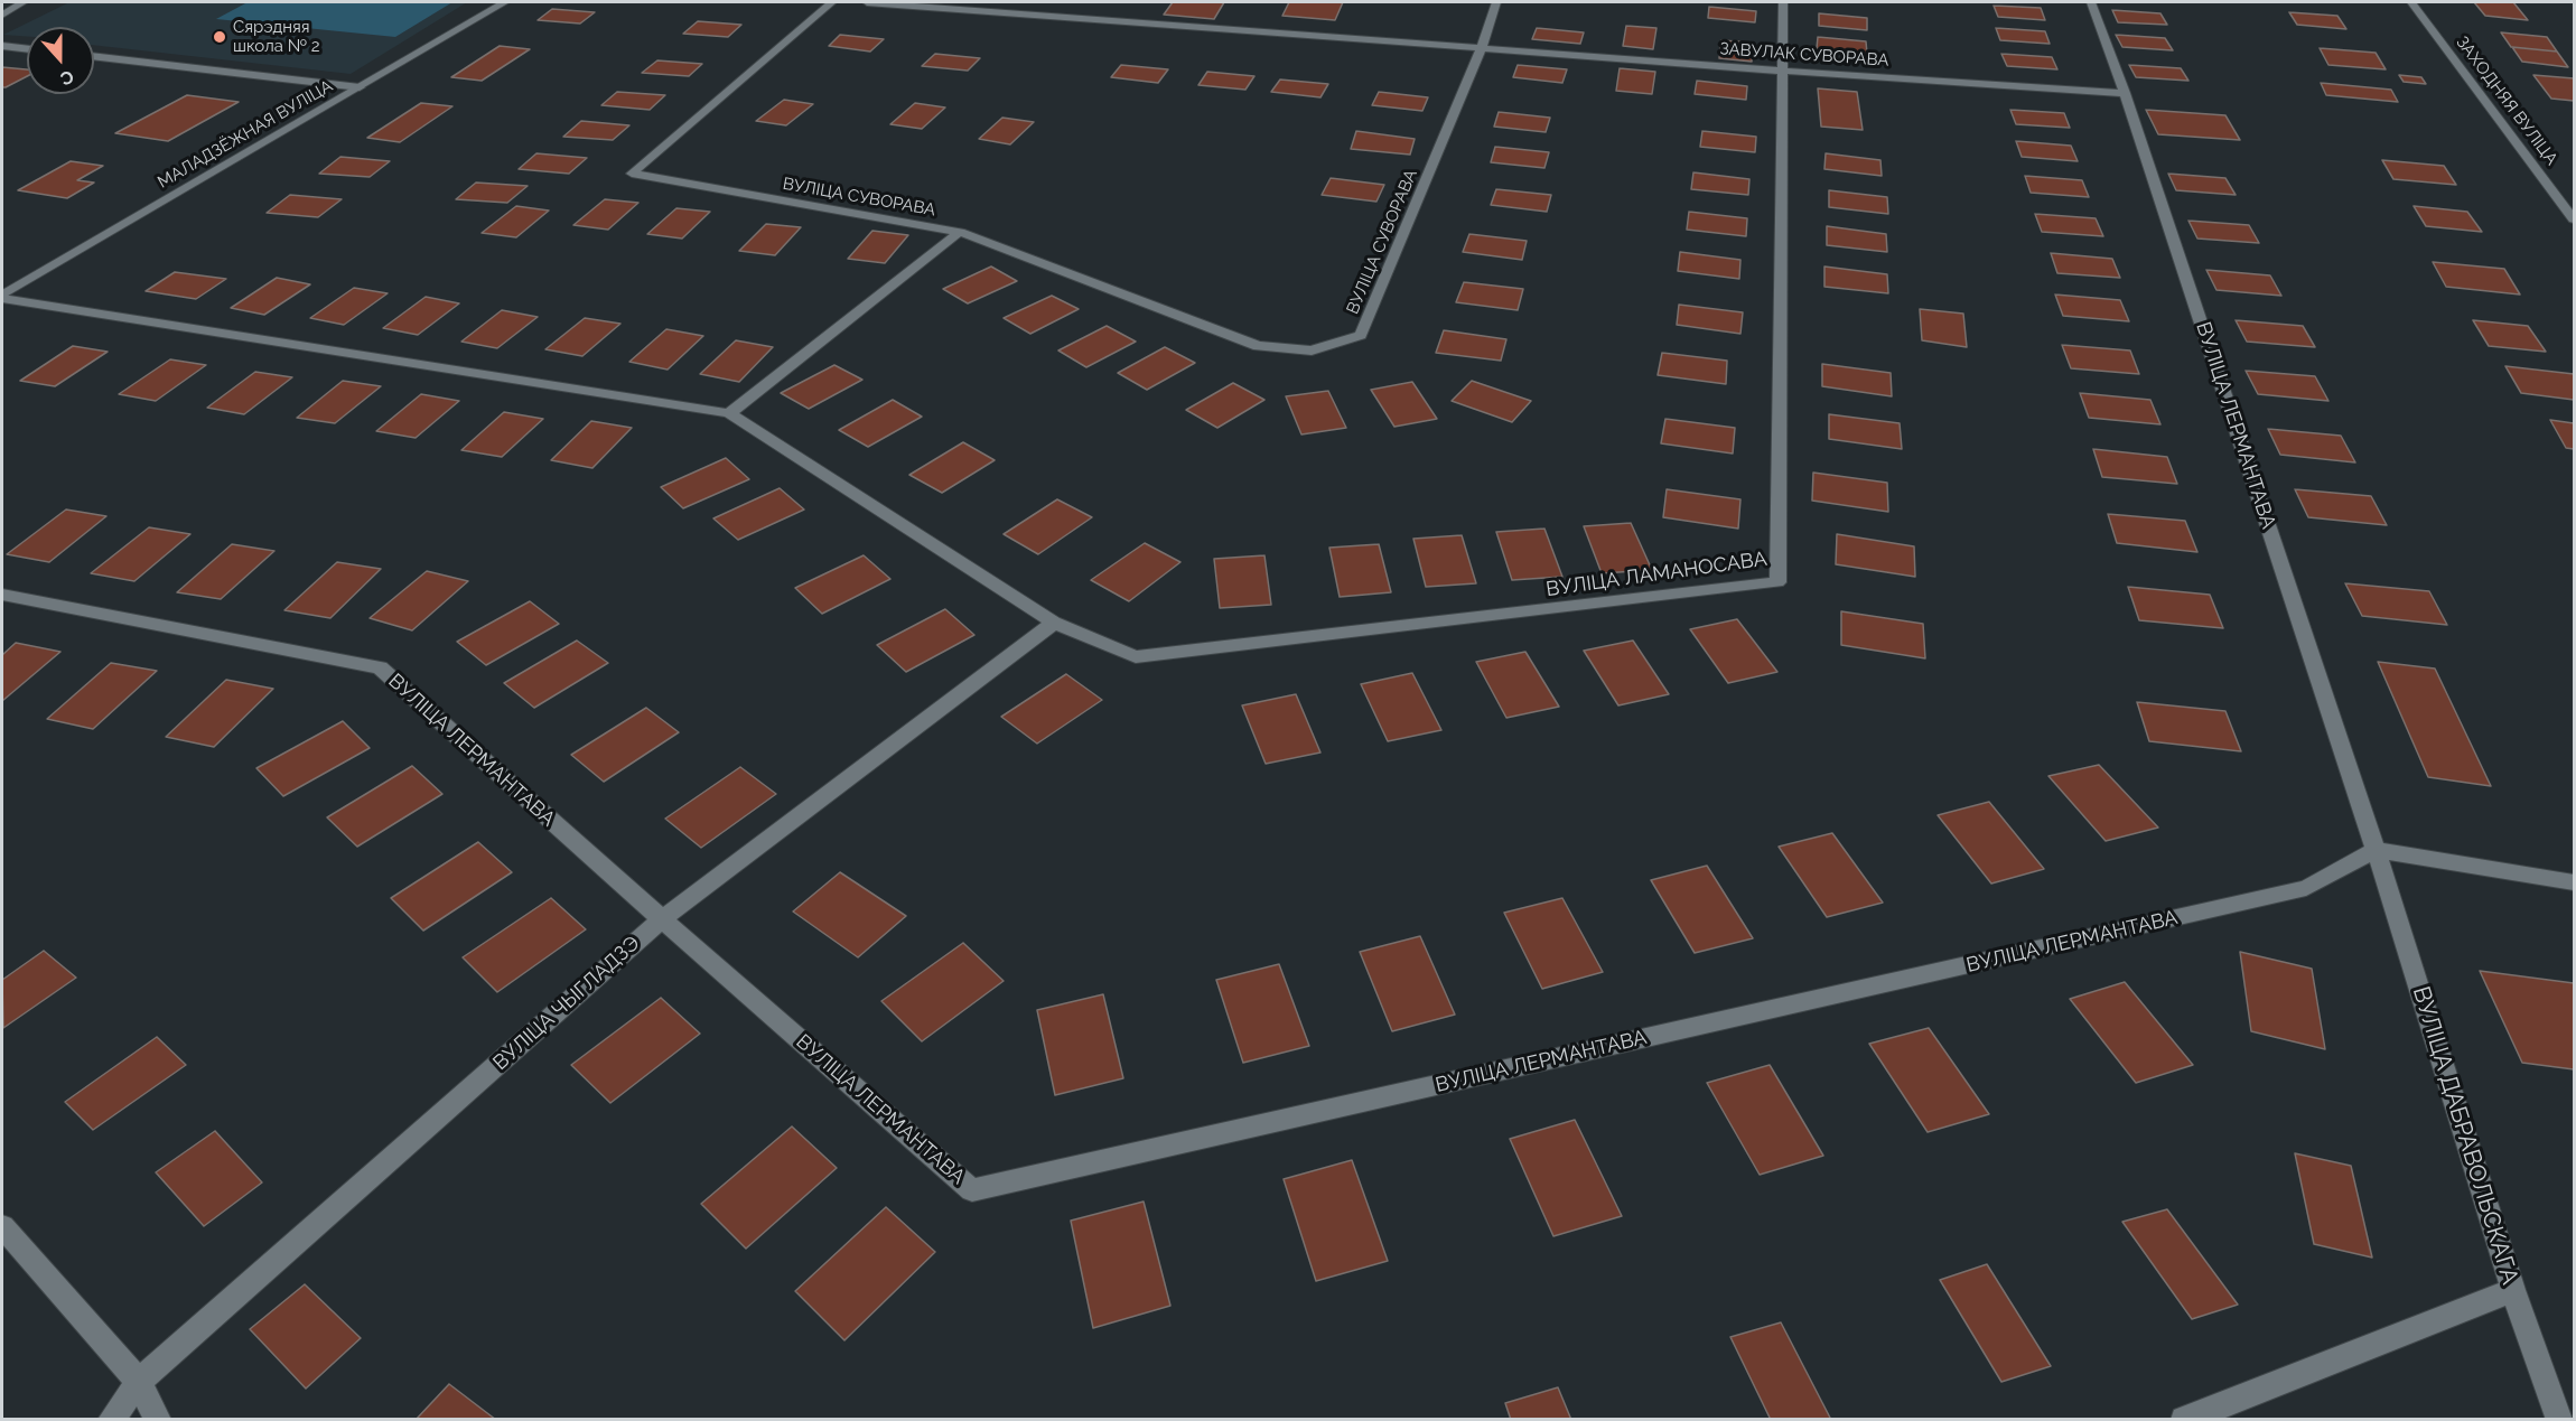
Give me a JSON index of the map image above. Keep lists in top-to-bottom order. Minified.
{"streets":{"street":["ЗАВУЛАК СУВОРАВА","ЗАХОДНЯЯ ВУЛІЦА","МАЛАДЗЁЖНАЯ ВУЛІЦА","ВУЛІЦА СУВОРАВА","ВУЛІЦА ЛЕРМАНТАВА","ВУЛІЦА ЛАМАНОСАВА","ВУЛІЦА ЧЫГЛАДЗЭ","ВУЛІЦА ДАБРАВОЛЬСКАГА"]},"crossings":[["ЗАВУЛАК СУВОРАВА","ВУЛІЦА СУВОРАВА"],["ЗАВУЛАК СУВОРАВА","ВУЛІЦА ЛЕРМАНТАВА"],["ЗАВУЛАК СУВОРАВА","ВУЛІЦА ЛАМАНОСАВА"],["ВУЛІЦА ЛЕРМАНТАВА","ВУЛІЦА ЧЫГЛАДЗЭ"],["ВУЛІЦА ЛЕРМАНТАВА","ВУЛІЦА ДАБРАВОЛЬСКАГА"],["ВУЛІЦА ЛАМАНОСАВА","ВУЛІЦА ЧЫГЛАДЗЭ"]],"places":["Сярэдняя школа № 2"],"north":"bottom"}
